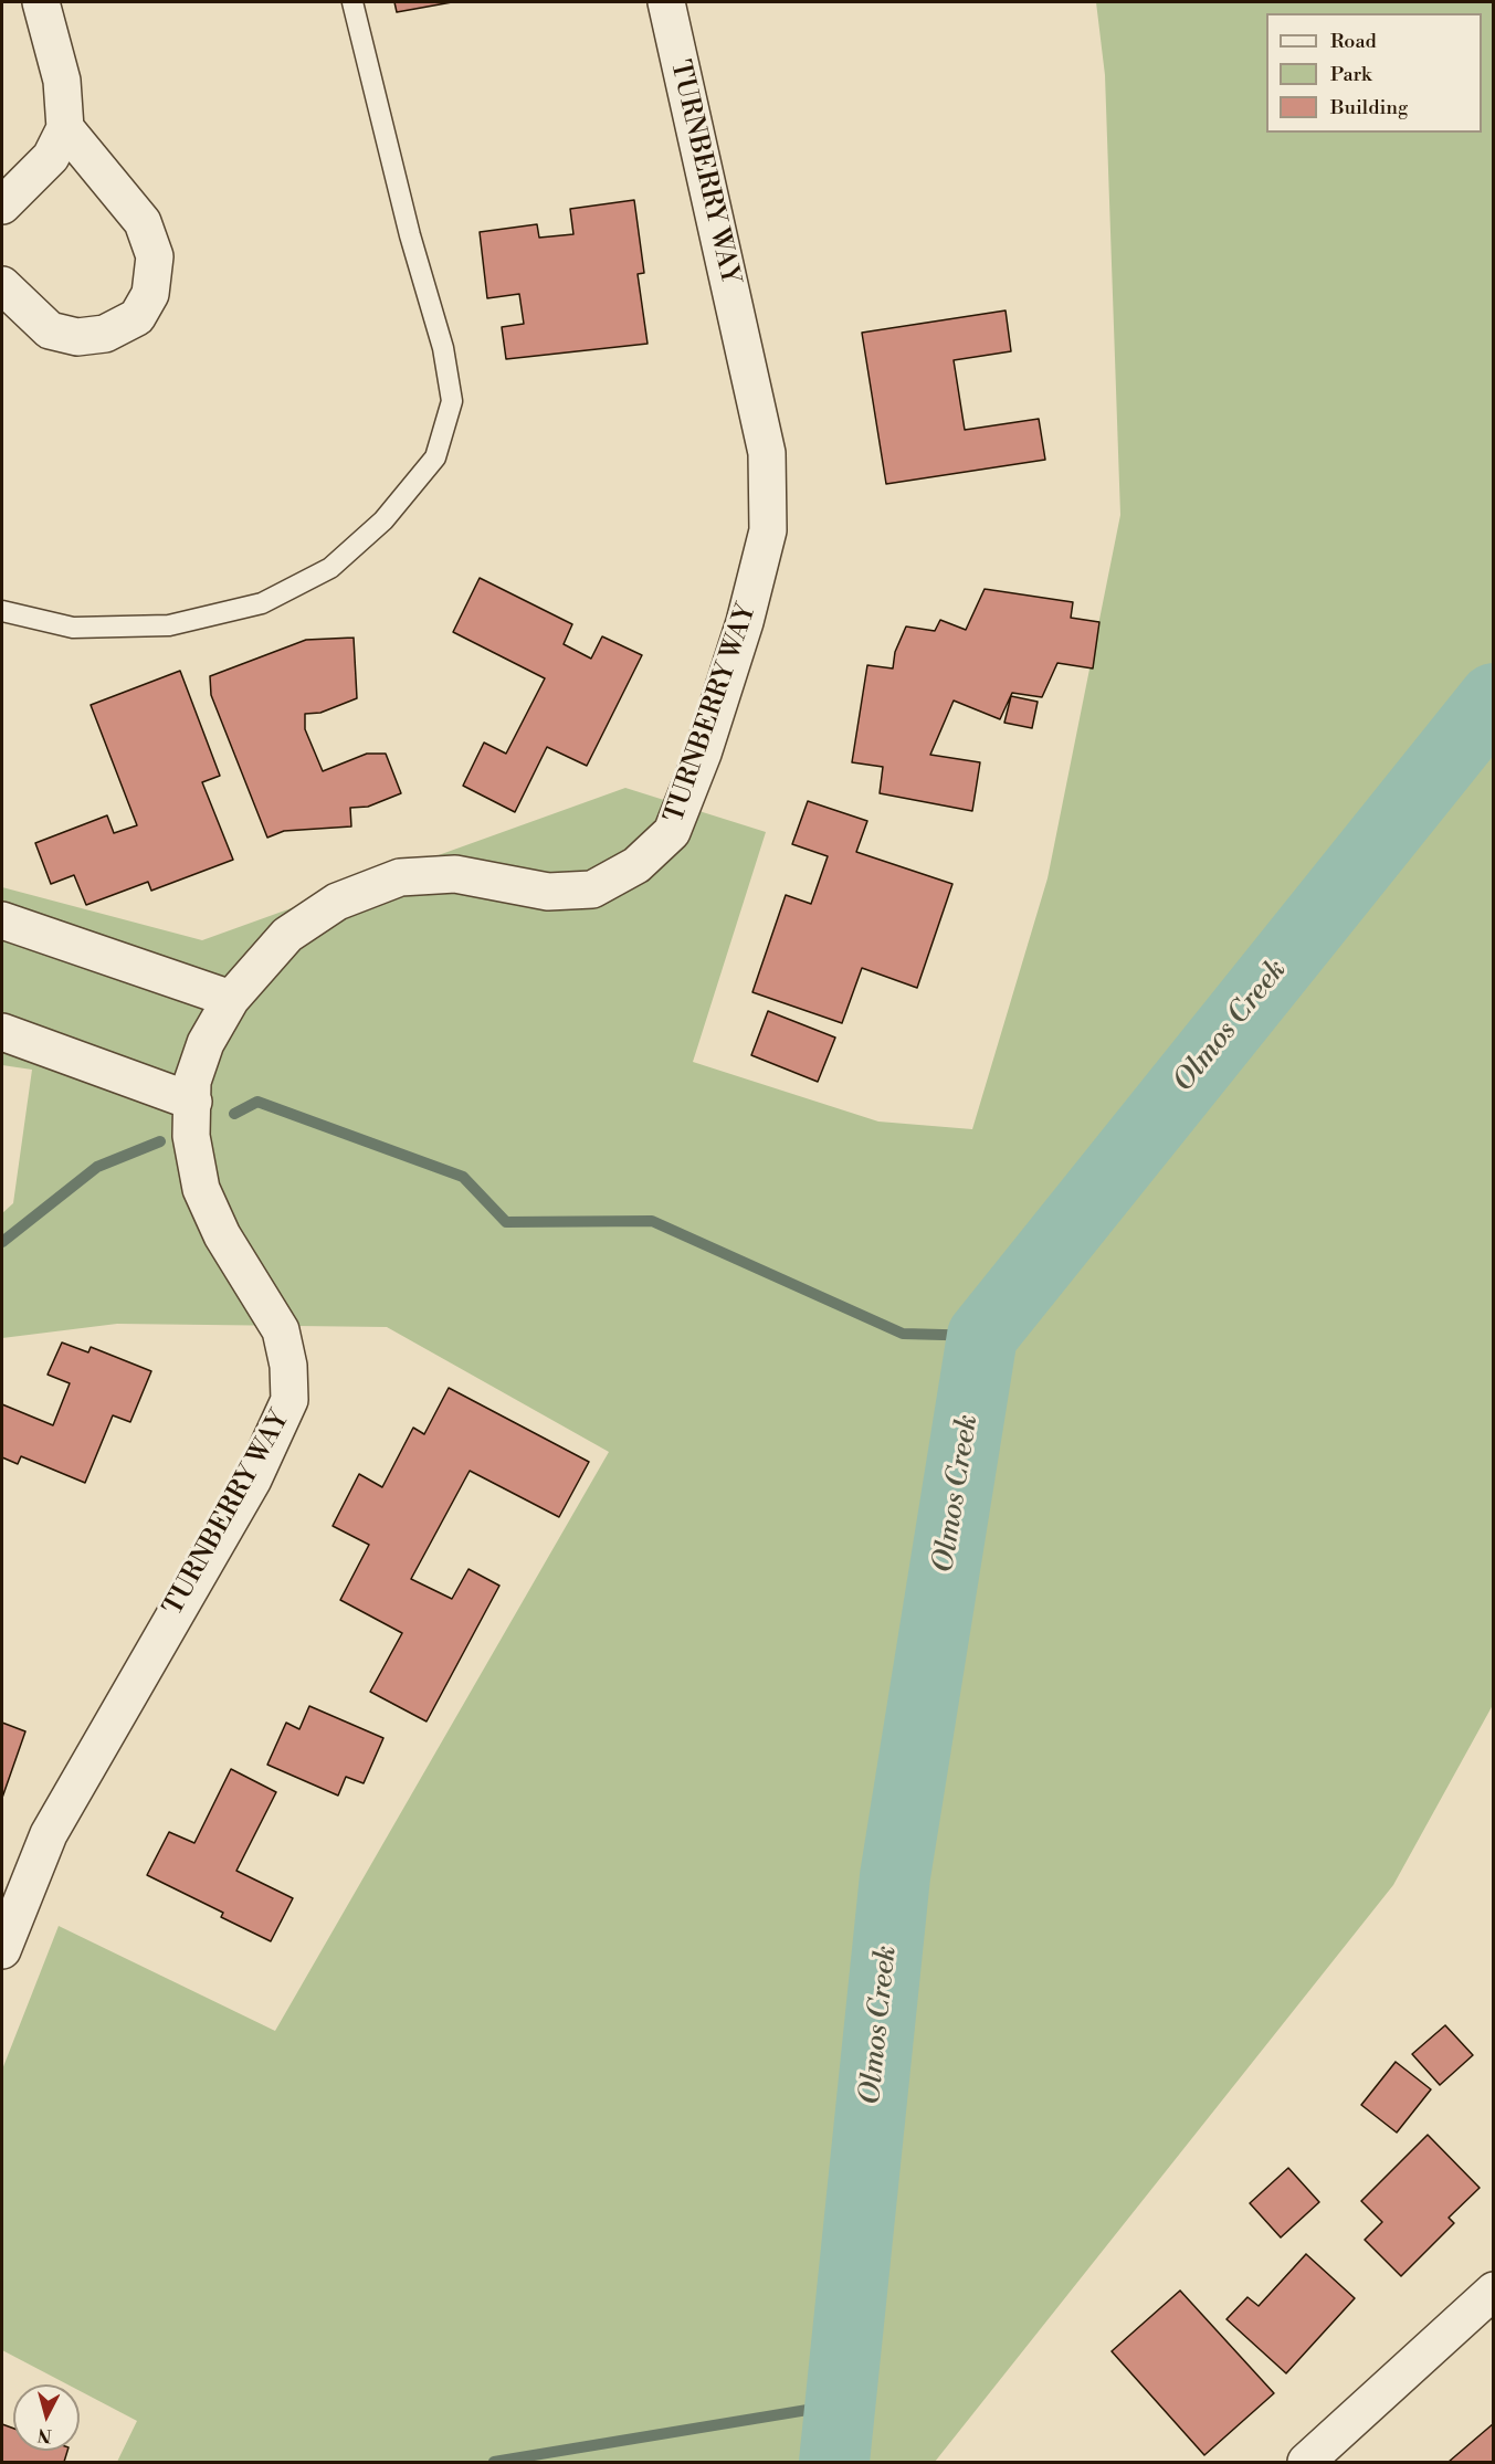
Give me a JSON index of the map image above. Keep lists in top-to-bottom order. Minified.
{"streets":{"street":["TURNBERRY WAY"]},"water":["Olmos Creek"],"legend":["Road","Park","Building"],"north":"bottom"}
